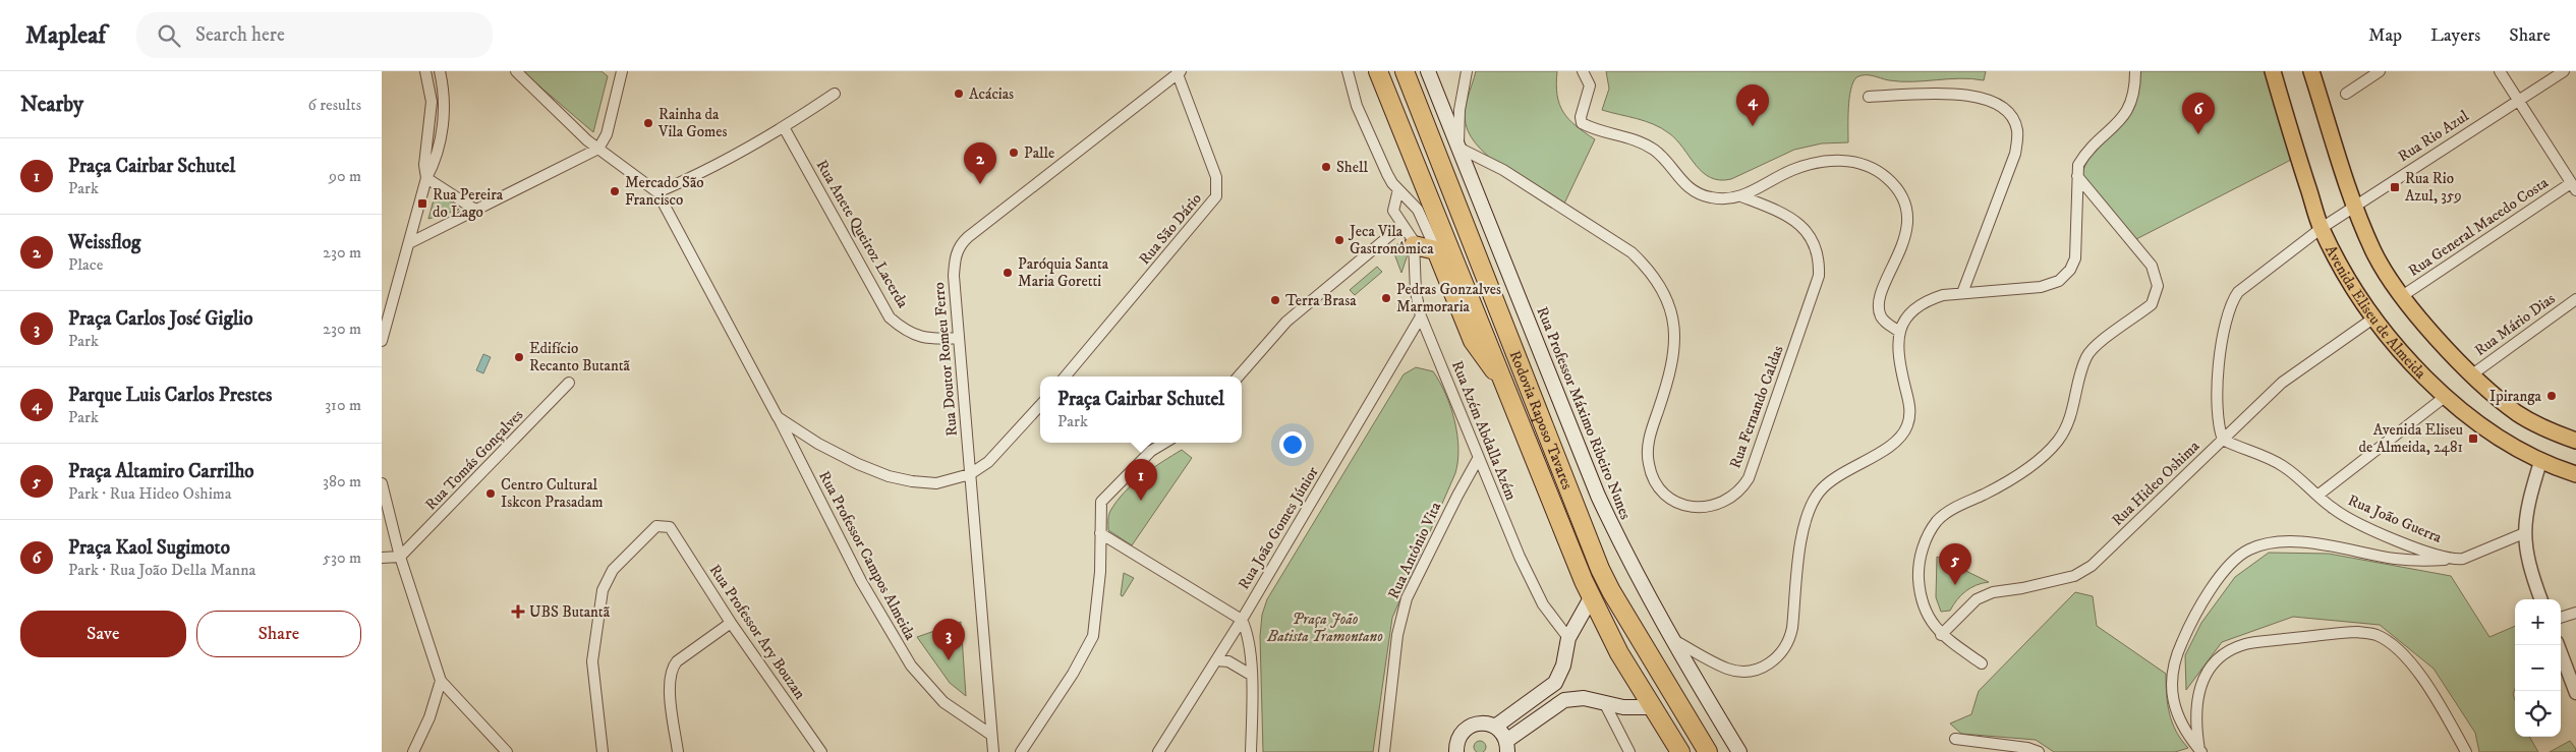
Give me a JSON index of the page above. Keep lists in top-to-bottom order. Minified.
{"streets":{"highway":["Rodovia Raposo Tavares"],"main road":["Avenida Eliseu de Almeida","Rua Professor Máximo Ribeiro Nunes"],"street":["Rua Rio Azul","Rua General Macedo Costa","Rua São Dário","Rua Anete Queiroz Lacerda","Rua Mário Dias","Rua Doutor Romeu Ferro","Rua Fernando Caldas","Rua Azém Abdalla Azém","Rua Tomás Gonçalves","Rua Hideo Oshima","Rua João Guerra","Rua João Gomes Júnior","Rua Antônio Vita","Rua Professor Campos Almeida","Rua Professor Ary Bouzan"]},"crossings":[["Rua Rio Azul","Avenida Eliseu de Almeida"],["Rua General Macedo Costa","Avenida Eliseu de Almeida"],["Rua São Dário","Rua Doutor Romeu Ferro"],["Rua Anete Queiroz Lacerda","Rua Doutor Romeu Ferro"],["Avenida Eliseu de Almeida","Rua Mário Dias"],["Avenida Eliseu de Almeida","Rua Hideo Oshima"],["Rua Doutor Romeu Ferro","Rua Professor Campos Almeida"],["Rua Fernando Caldas","Rua Professor Máximo Ribeiro Nunes"],["Rua Azém Abdalla Azém","Rua João Gomes Júnior"],["Rua Azém Abdalla Azém","Rua Antônio Vita"],["Rua Hideo Oshima","Rua João Guerra"]],"parks":["Praça João Batista Tramontano"],"places":{"other":["Acácias","Rainha da Vila Gomes","Palle","Shell","Mercado São Francisco","Jeca Vila Gastronômica","Paróquia Santa Maria Goretti","Pedras Gonzalves Marmoraria","Terra Brasa","Edifício Recanto Butantã","Ipiranga","Centro Cultural Iskcon Prasadam"],"transit":["Rua Rio Azul, 359","Rua Pereira do Lago","Avenida Eliseu de Almeida, 2481"],"health":["UBS Butantã"]},"page":{"header":"Mapleaf","search":"Search here","nav":["Map","Layers","Share"],"heading":["Nearby","6 results"],"pins":["4","6","2","1","5","3"],"list":[{"mark":"1","name":"Praça Cairbar Schutel","note":"Park","value":"90 m"},{"mark":"2","name":"Weissflog","note":"Place","value":"230 m"},{"mark":"3","name":"Praça Carlos José Giglio","note":"Park","value":"230 m"},{"mark":"4","name":"Parque Luis Carlos Prestes","note":"Park","value":"310 m"},{"mark":"5","name":"Praça Altamiro Carrilho","note":"Park · Rua Hideo Oshima","value":"380 m"},{"mark":"6","name":"Praça Kaol Sugimoto","note":"Park · Rua João Della Manna","value":"530 m"}],"popup":["Praça Cairbar Schutel","Park"],"buttons":["Save","Share"],"map_buttons":["+","−"]}}
